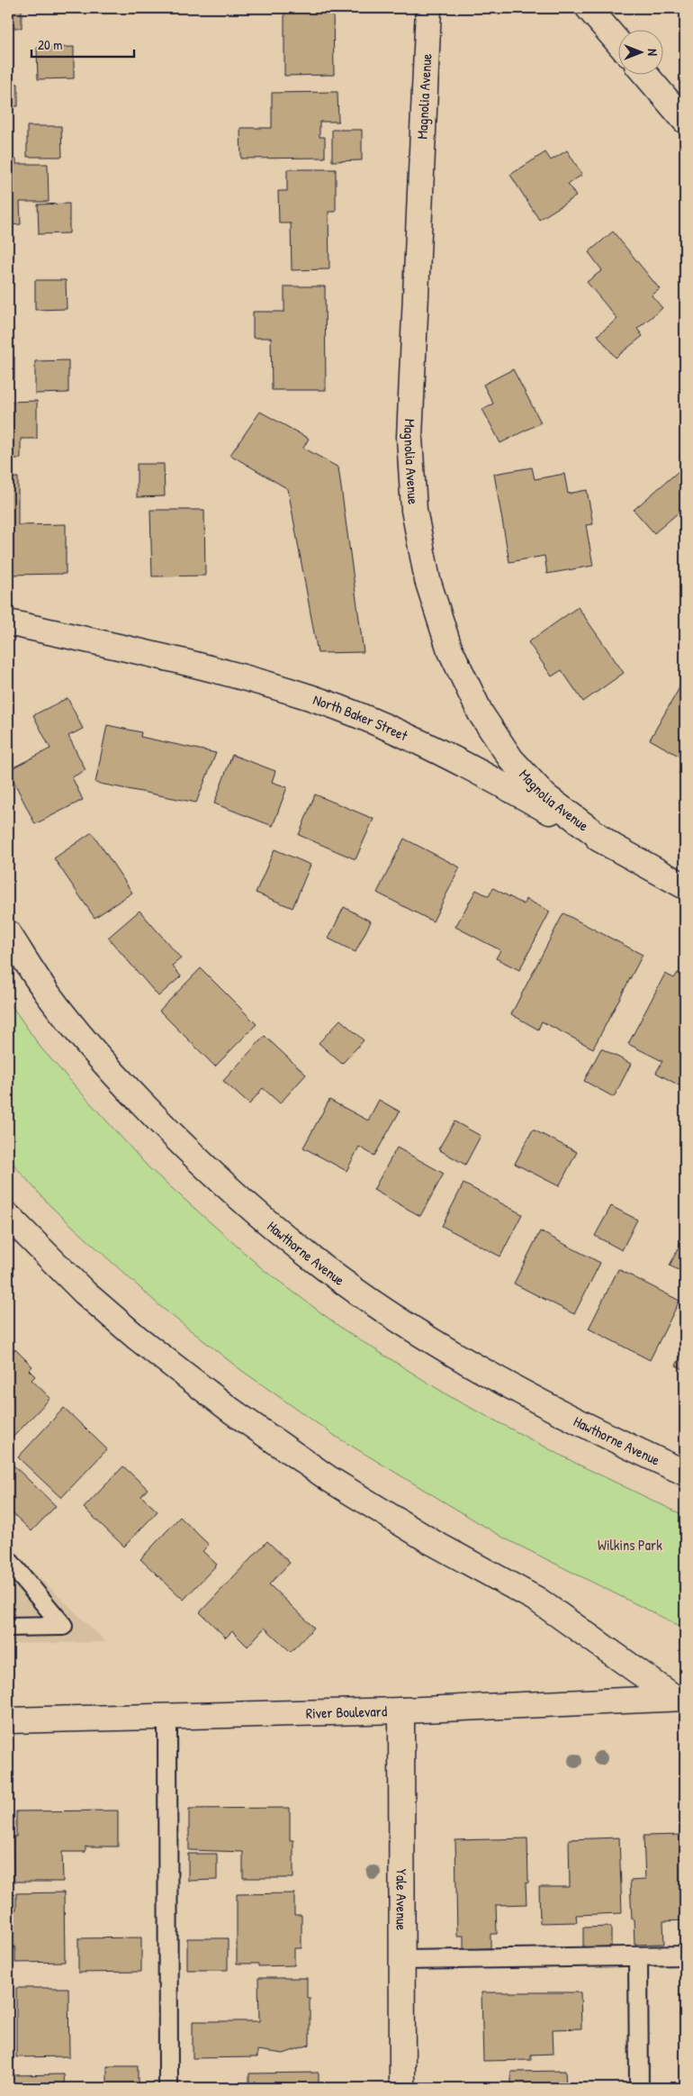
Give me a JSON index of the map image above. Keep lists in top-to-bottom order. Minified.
{"streets":{"street":["Magnolia Avenue","North Baker Street","Hawthorne Avenue","River Boulevard","Yale Avenue"]},"crossings":[["Magnolia Avenue","North Baker Street"],["River Boulevard","Yale Avenue"]],"parks":["Wilkins Park"],"scale_bar":"20 m","north":"right"}
